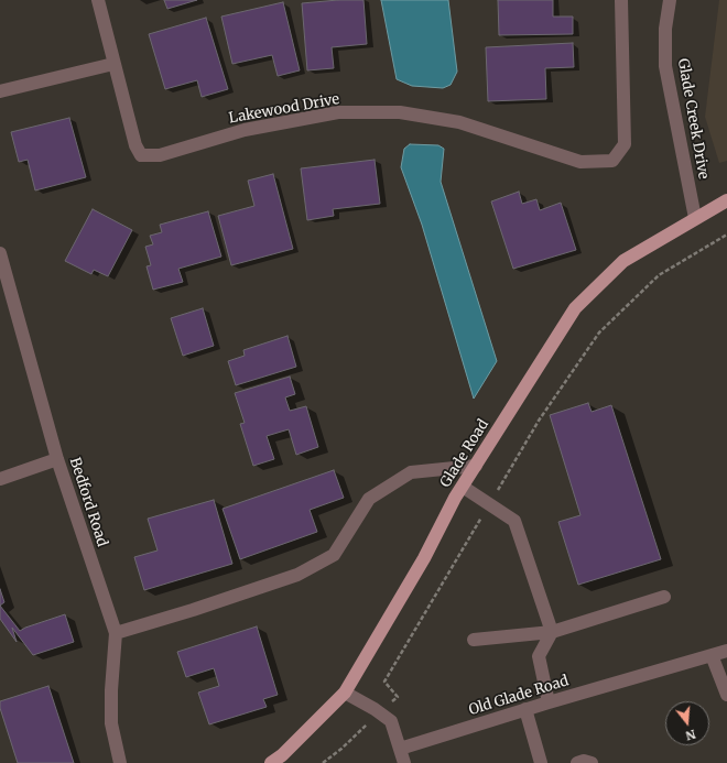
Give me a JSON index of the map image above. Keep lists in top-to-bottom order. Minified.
{"streets":{"main road":["Glade Road"],"street":["Lakewood Drive","Glade Creek Drive","Bedford Road","Old Glade Road"]},"crossings":[["Glade Creek Drive","Glade Road"]],"north":"bottom"}
